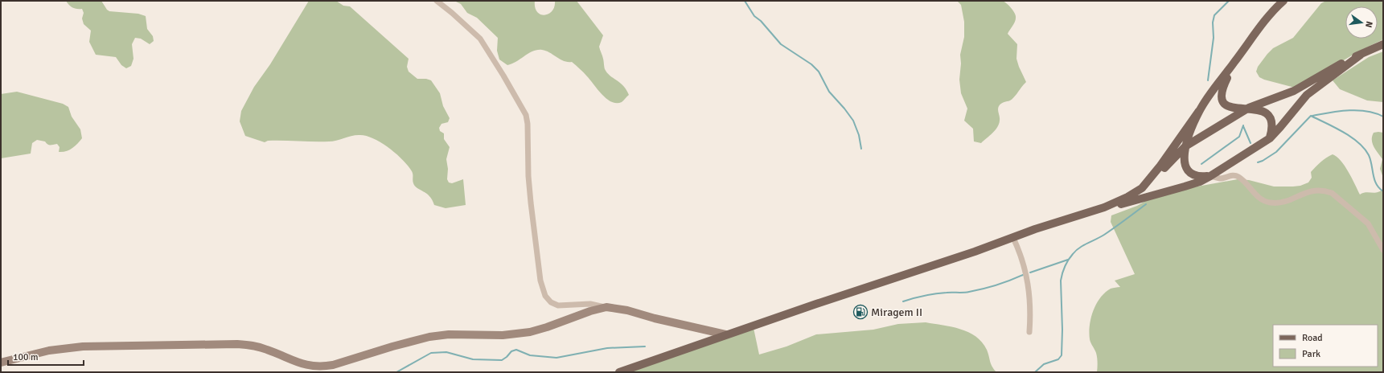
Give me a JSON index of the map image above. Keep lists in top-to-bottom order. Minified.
{"places":{"fuel station":["Miragem II"]},"legend":["Road","Park"],"scale_bar":"100 m","north":"right"}
